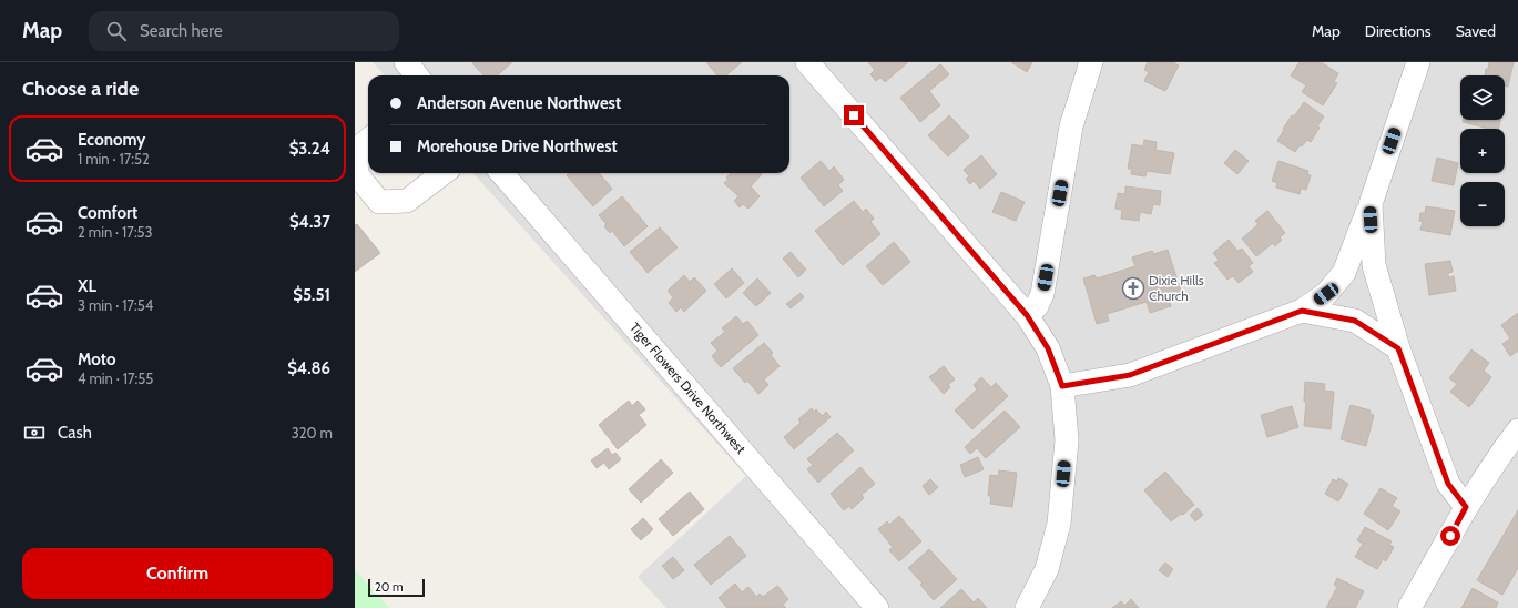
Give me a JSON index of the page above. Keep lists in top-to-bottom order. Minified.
{"streets":{"street":["Tiger Flowers Drive Northwest"]},"places":{"church":["Dixie Hills Church"]},"scale_bar":"20 m","page":{"header":"Map","search":"Search here","nav":["Map","Directions","Saved"],"heading":"Choose a ride","map_buttons":["+","−"],"banner":["Anderson Avenue Northwest","Morehouse Drive Northwest"],"list":[{"name":"Economy","note":"1 min · 17:52","value":"$3.24"},{"name":"Comfort","note":"2 min · 17:53","value":"$4.37"},{"name":"XL","note":"3 min · 17:54","value":"$5.51"},{"name":"Moto","note":"4 min · 17:55","value":"$4.86"}],"pay":["Cash","320 m"],"buttons":"Confirm","scale":"20 m"}}
